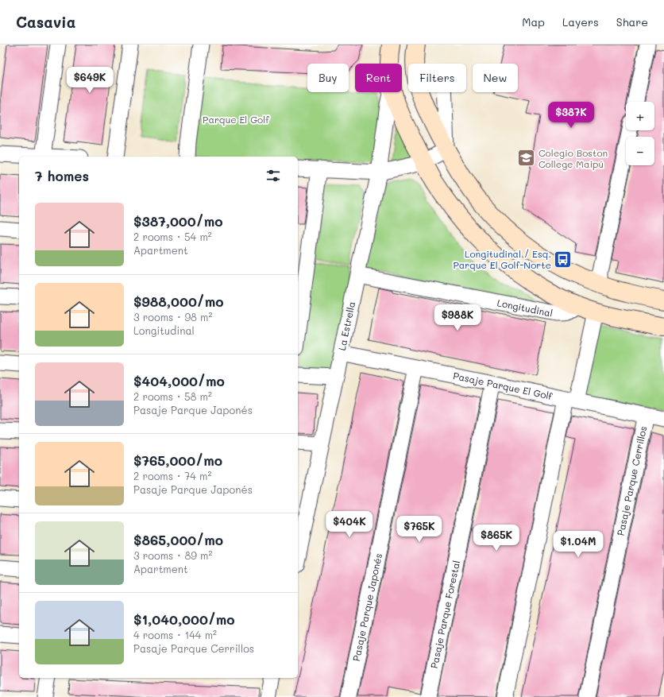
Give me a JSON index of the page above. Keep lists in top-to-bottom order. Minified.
{"streets":{"street":["Longitudinal","La Estrella","Pasaje Parque El Golf","Pasaje Parque Cerrillos","Pasaje Parque Japonés","Pasaje Parque Forestal"]},"crossings":[["Longitudinal","La Estrella"],["La Estrella","Pasaje Parque El Golf"],["Pasaje Parque El Golf","Pasaje Parque Cerrillos"],["Pasaje Parque El Golf","Pasaje Parque Japonés"],["Pasaje Parque El Golf","Pasaje Parque Forestal"]],"parks":["Parque El Golf"],"places":{"school or university":["Colegio Boston College Maipú"],"bus stop":["Longitudinal / Esq. Parque El Golf-Norte"]},"page":{"header":"Casavia","nav":["Map","Layers","Share"],"chip":["Buy","Rent","Filters","New"],"price":["$649K","$387K","$988K","$404K","$765K","$865K","$1.04M"],"map_buttons":["+","−"],"heading":"7 homes","list":[{"name":"$387,000/mo","note":"2 rooms · 54 m² · Apartment"},{"name":"$988,000/mo","note":"3 rooms · 98 m² · Longitudinal"},{"name":"$404,000/mo","note":"2 rooms · 58 m² · Pasaje Parque Japonés"},{"name":"$765,000/mo","note":"2 rooms · 74 m² · Pasaje Parque Japonés"},{"name":"$865,000/mo","note":"3 rooms · 89 m² · Apartment"},{"name":"$1,040,000/mo","note":"4 rooms · 144 m² · Pasaje Parque Cerrillos"}]}}
